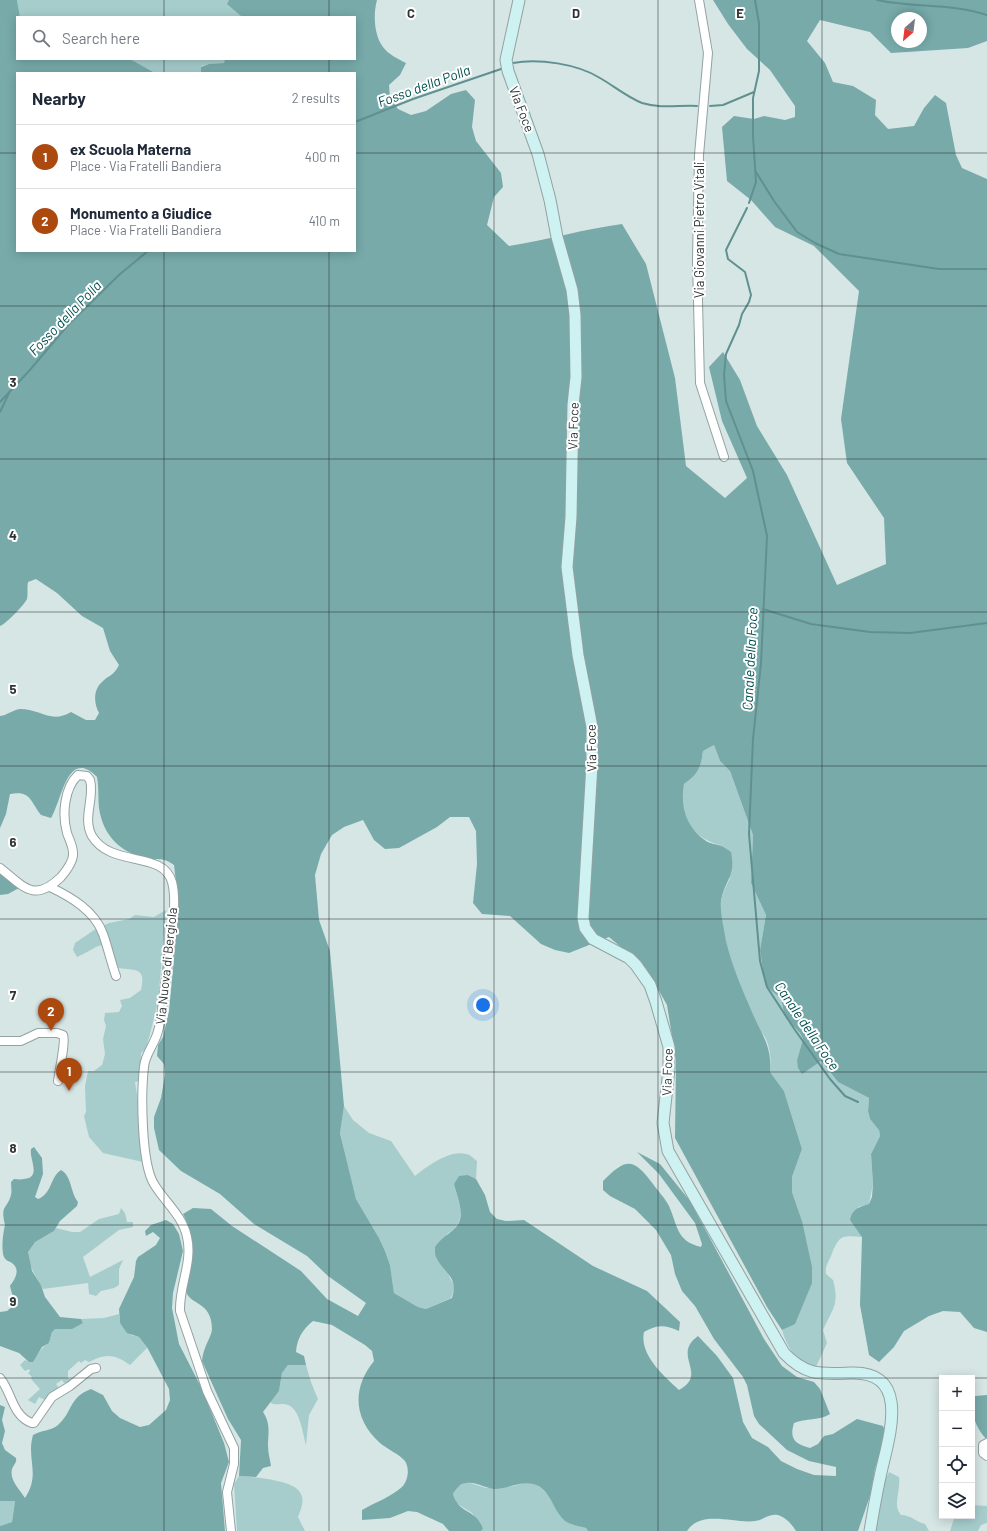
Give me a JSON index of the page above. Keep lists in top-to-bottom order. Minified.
{"streets":{"main road":["Via Foce"],"street":["Via Giovanni Pietro Vitali","Via Nuova di Bergiola"]},"water":["Fosso della Polla","Canale della Foce"],"north":"bottom left","page":{"search":"Search here","heading":["Nearby","2 results"],"list":[{"mark":"1","name":"ex Scuola Materna","note":"Place · Via Fratelli Bandiera","value":"400 m"},{"mark":"2","name":"Monumento a Giudice","note":"Place · Via Fratelli Bandiera","value":"410 m"}],"pins":["2","1"],"map_buttons":["+","−"]},"grid":{"columns":["C","D","E"],"rows":["3","4","5","6","7","8","9"]}}
